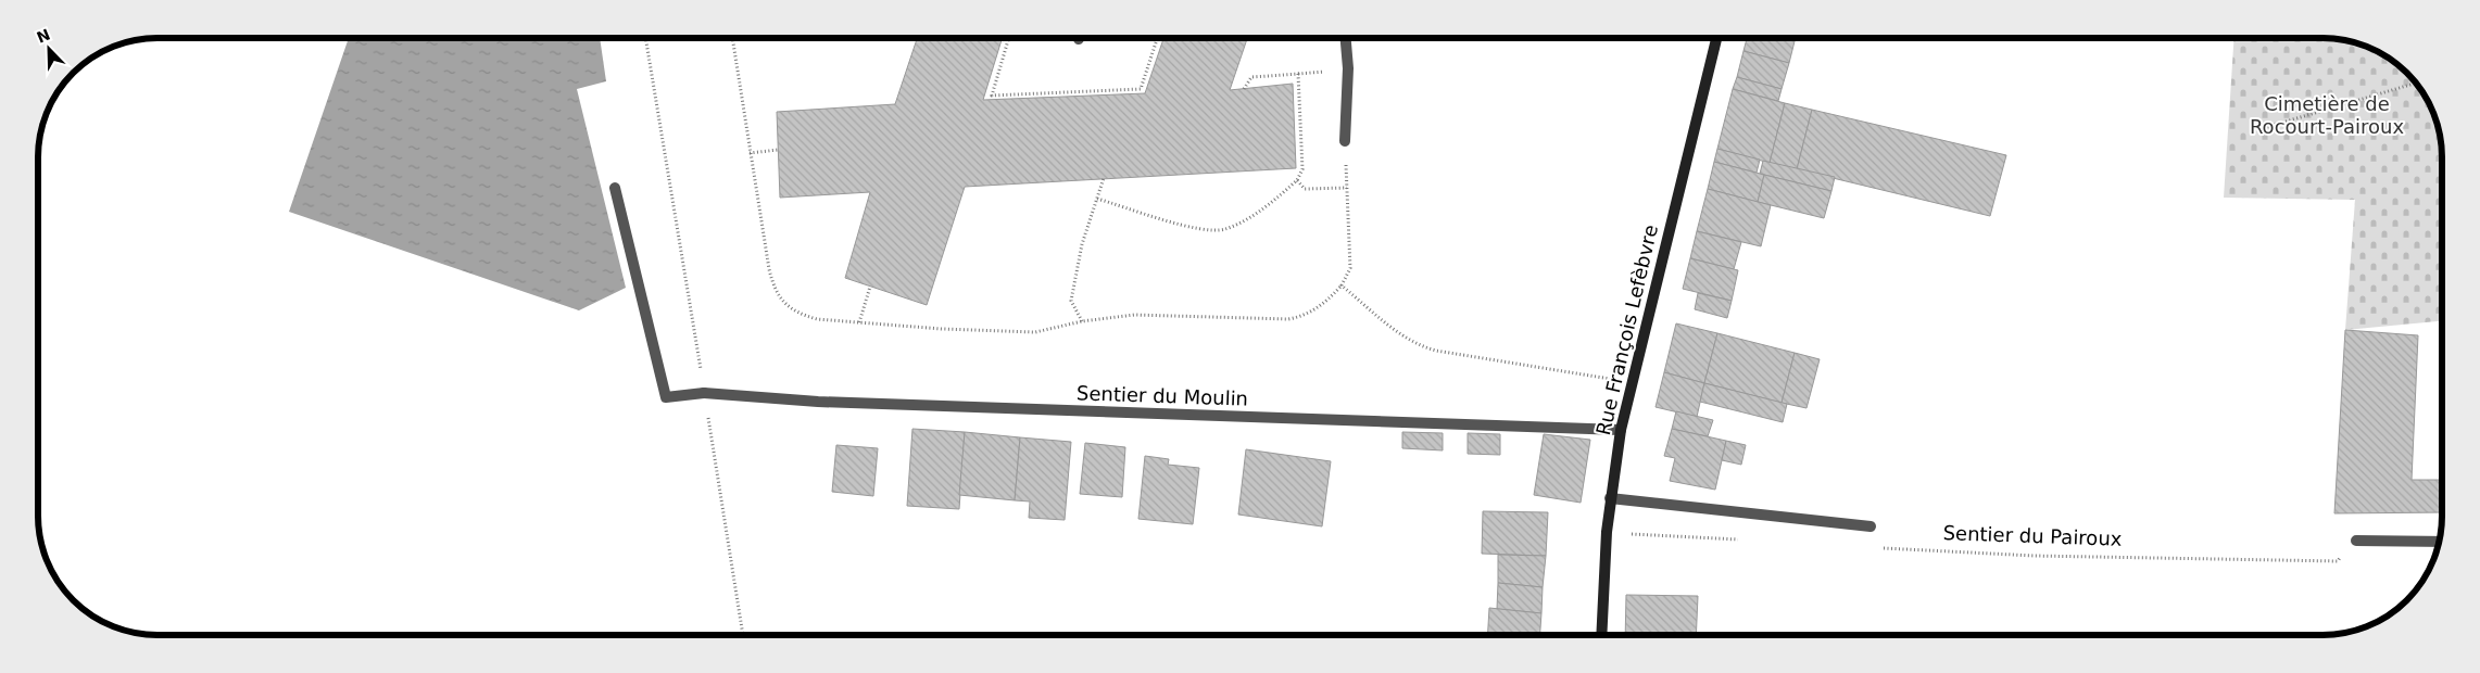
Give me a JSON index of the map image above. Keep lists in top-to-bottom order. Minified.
{"streets":{"main road":["Rue François Lefèbvre"],"street":["Sentier du Moulin"],"path":["Sentier du Pairoux"]},"crossings":[["Rue François Lefèbvre","Sentier du Moulin"]],"parks":["Cimetière de Rocourt-Pairoux"],"north":"top left"}
